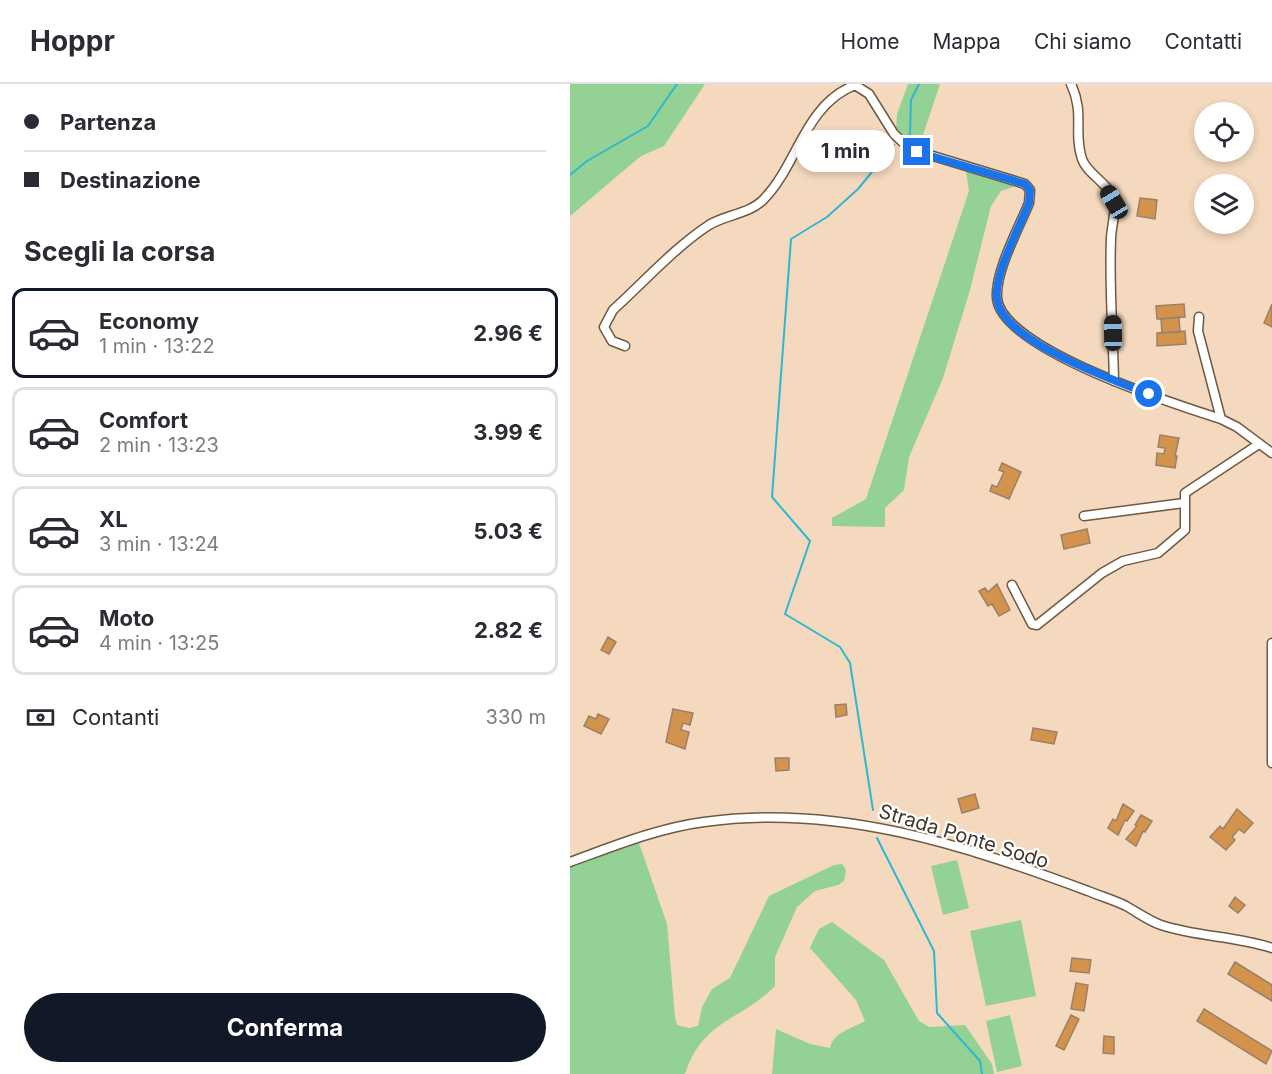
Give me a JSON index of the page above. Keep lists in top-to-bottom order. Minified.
{"streets":{"street":["Strada Ponte Sodo"]},"page":{"header":"Hoppr","nav":["Home","Mappa","Chi siamo","Contatti"],"banner":["Partenza","Destinazione"],"bubble":"1 min","heading":"Scegli la corsa","list":[{"name":"Economy","note":"1 min · 13:22","value":"2.96 €"},{"name":"Comfort","note":"2 min · 13:23","value":"3.99 €"},{"name":"XL","note":"3 min · 13:24","value":"5.03 €"},{"name":"Moto","note":"4 min · 13:25","value":"2.82 €"}],"pay":["Contanti","330 m"],"buttons":"Conferma"}}
